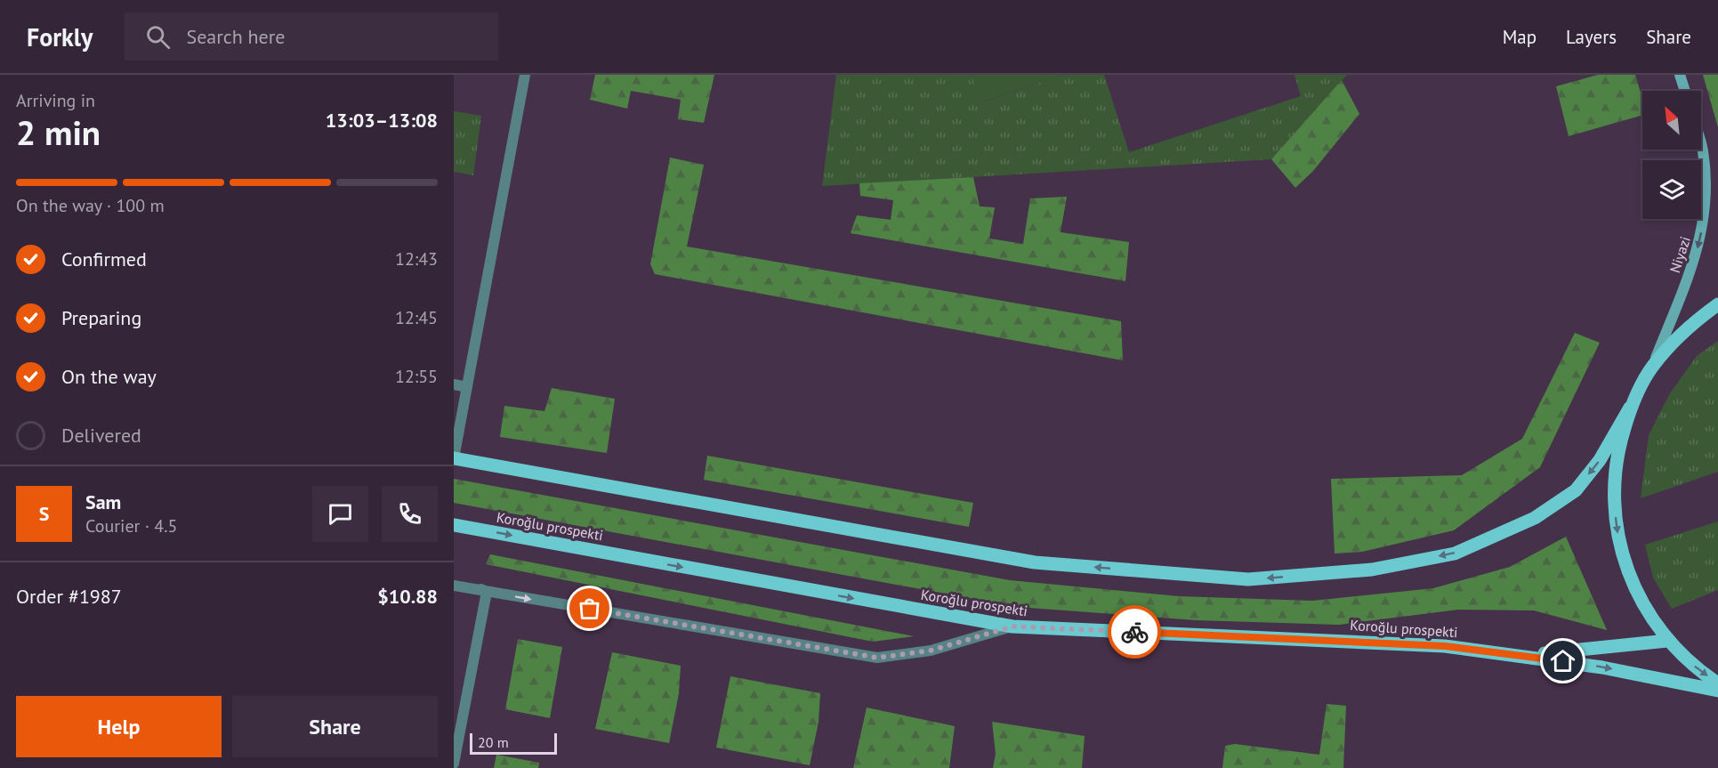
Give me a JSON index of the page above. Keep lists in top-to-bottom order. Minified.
{"streets":{"main road":["Niyazi","Koroğlu prospekti"]},"one_way":["Niyazi"],"scale_bar":"20 m","north":"top left","page":{"header":"Forkly","search":"Search here","nav":["Map","Layers","Share"],"heading":["2 min","Arriving in","13:03–13:08"],"panel":["Sam","Courier · 4.5","Order #1987","$10.88"],"bar":"On the way · 100 m","list":[["Confirmed","12:43"],["Preparing","12:45"],["On the way","12:55"],"Delivered"],"round":"S","buttons":["Help","Share"],"scale":"20 m"}}
